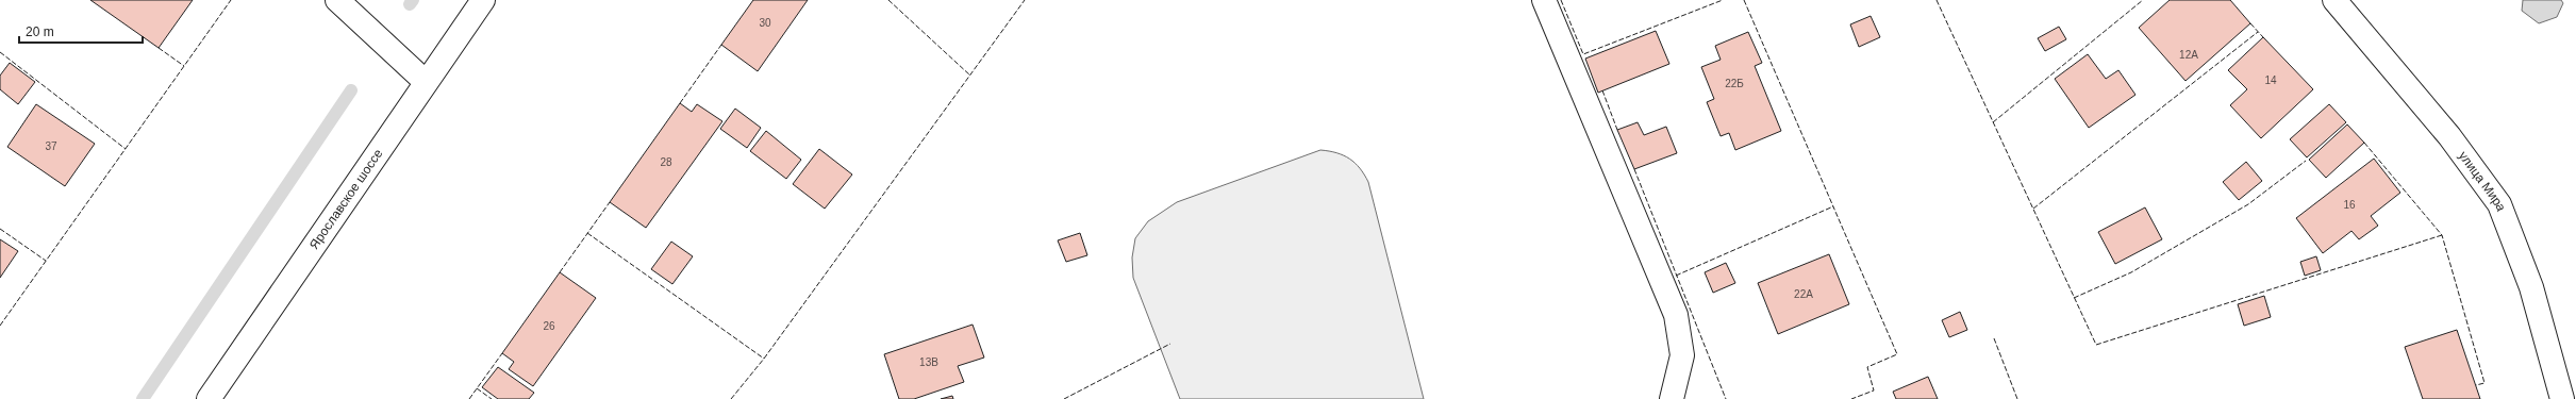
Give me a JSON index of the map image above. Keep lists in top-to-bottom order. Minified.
{"streets":{"street":["улица Мира","Ярославское шоссе"]},"house_numbers":["30","12А","14","22Б","37","28","16","22А","26","13В"],"scale_bar":"20 m"}
